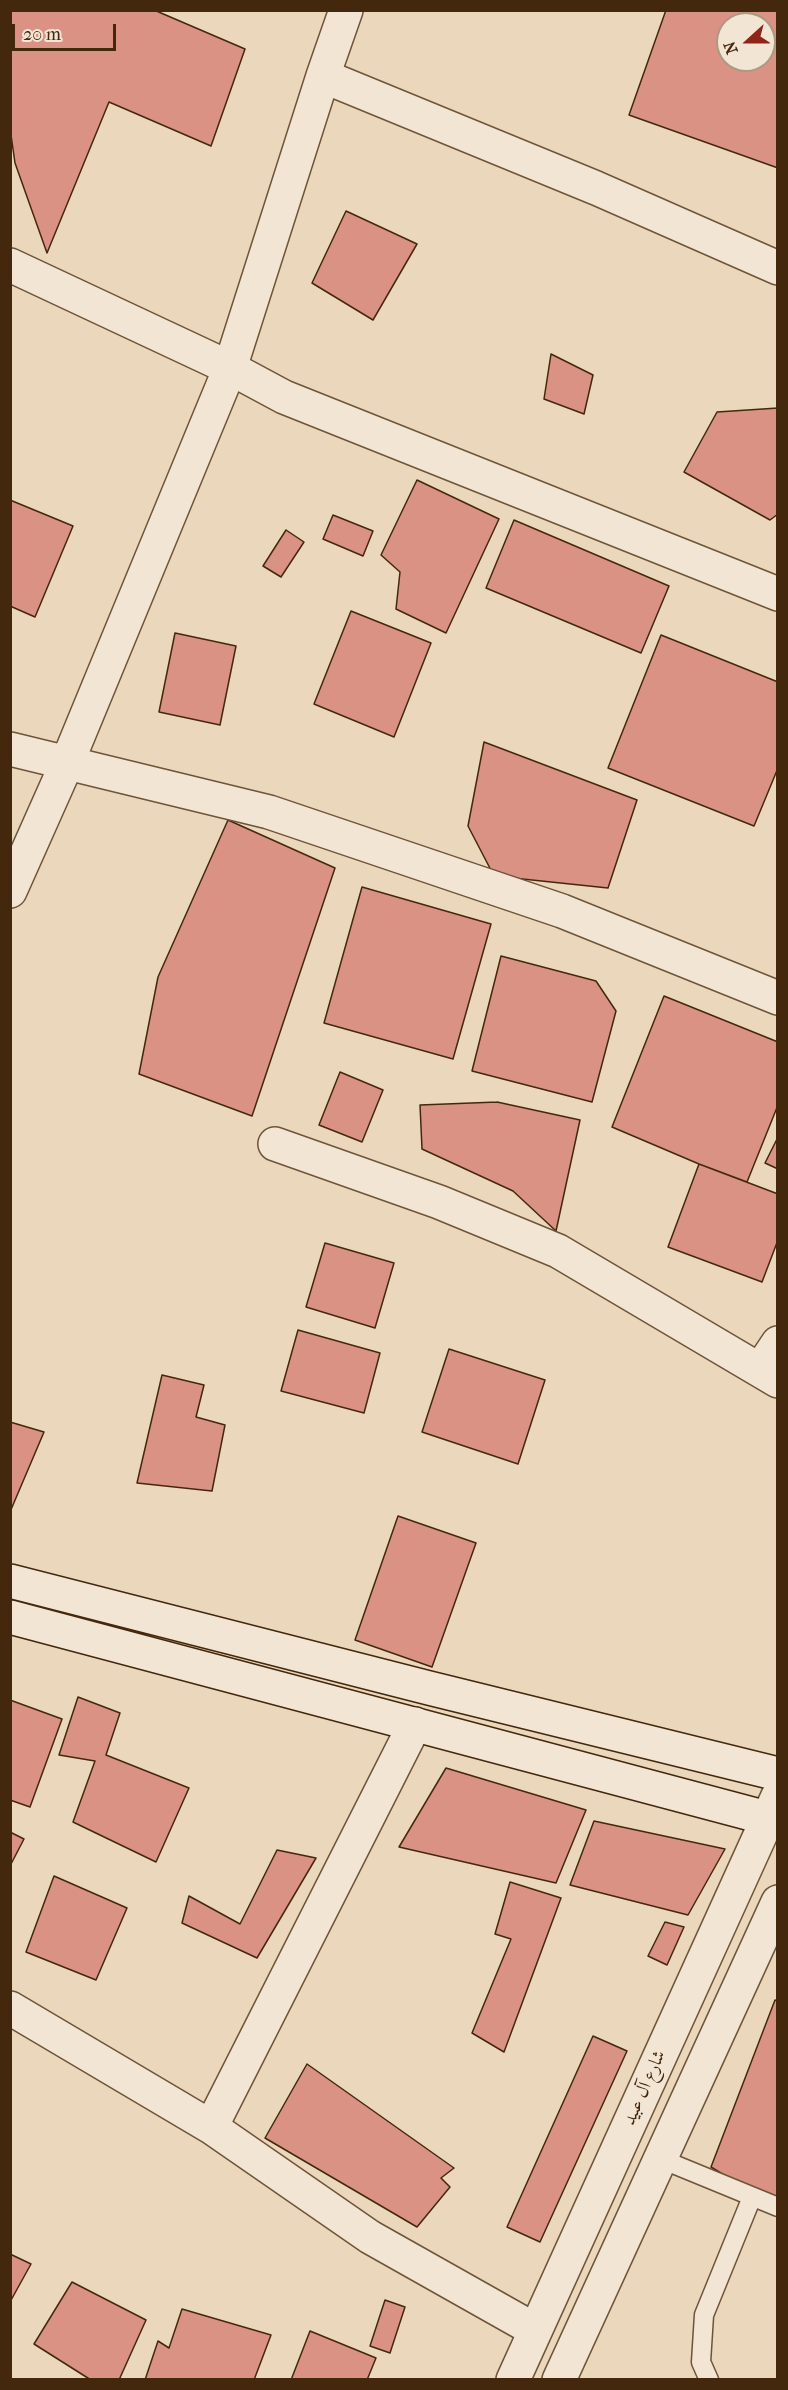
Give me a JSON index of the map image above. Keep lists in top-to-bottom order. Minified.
{"streets":{"street":["شارع آل عبيد"]},"scale_bar":"20 m","north":"left"}
